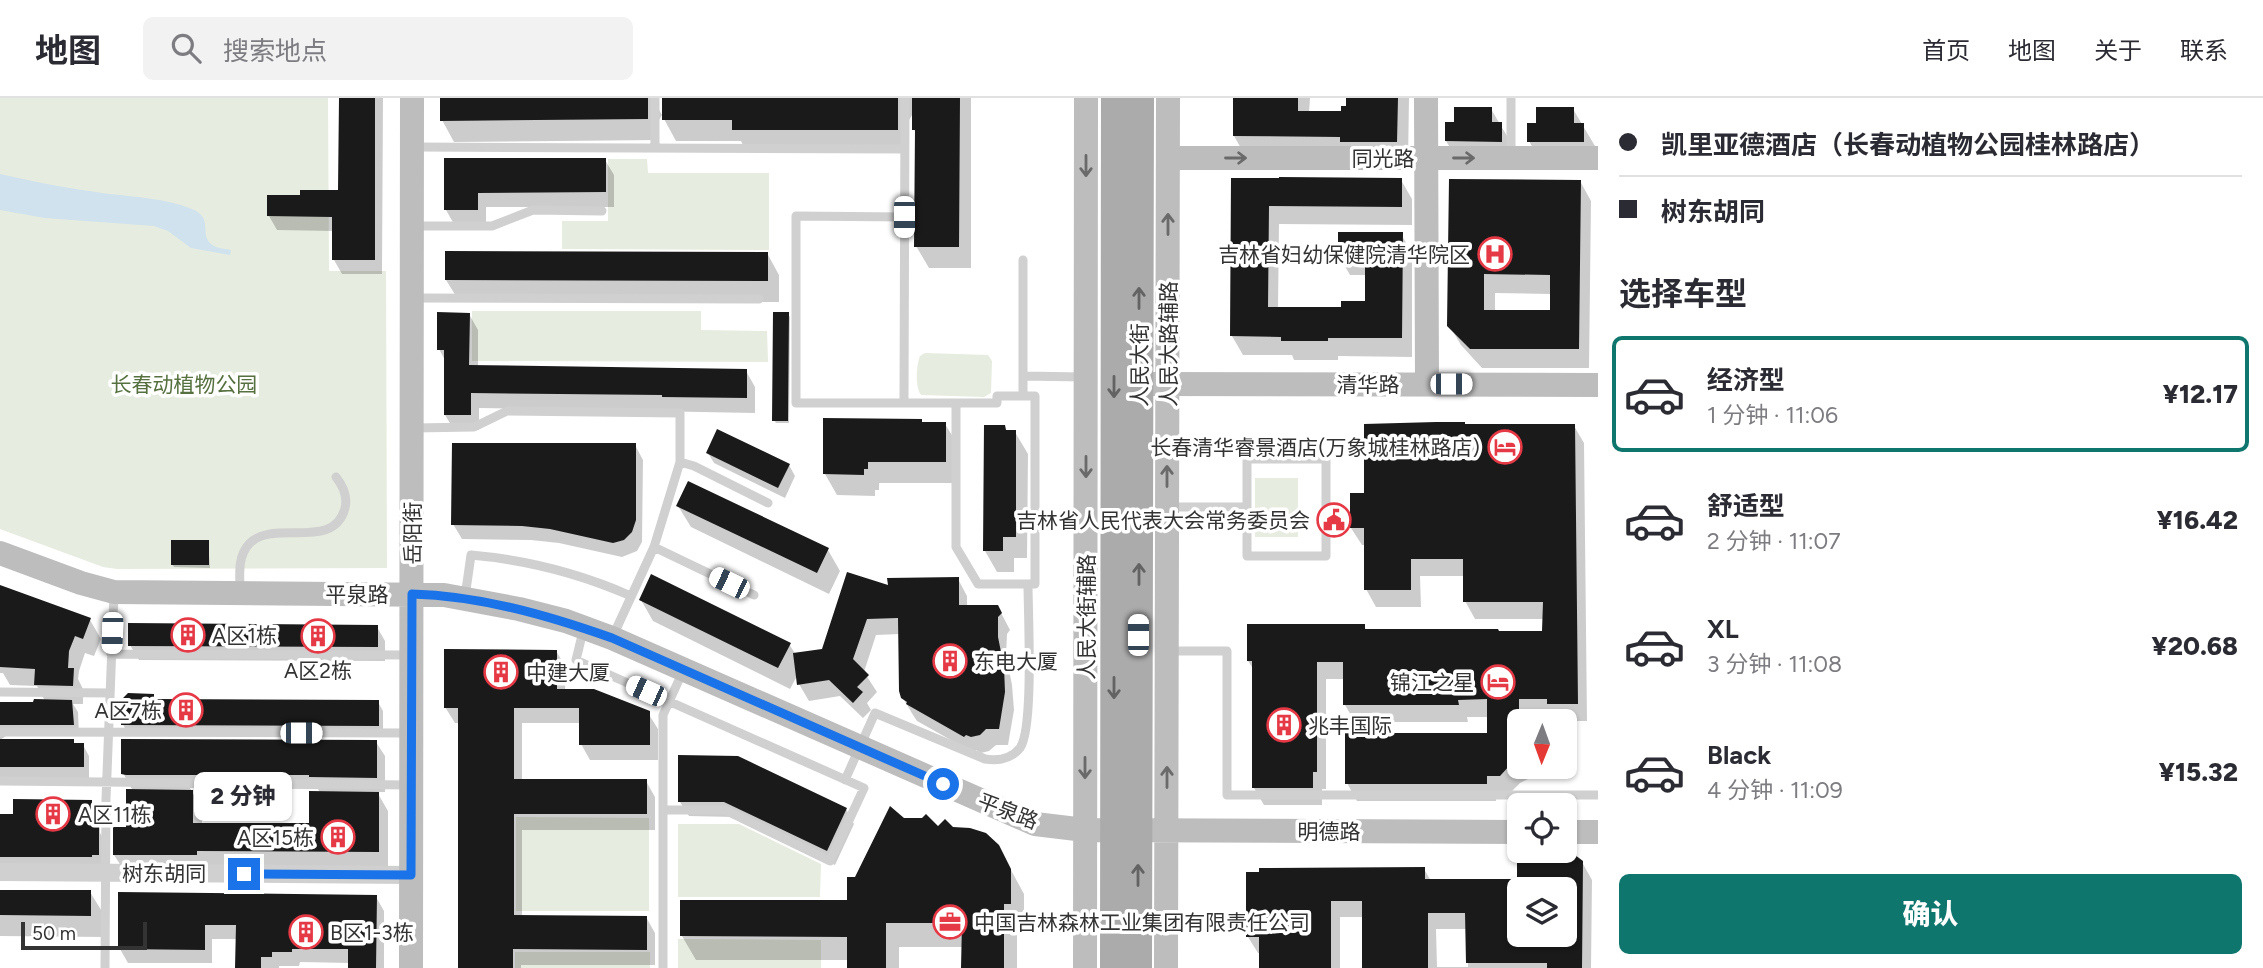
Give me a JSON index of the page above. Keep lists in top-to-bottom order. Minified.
{"streets":{"main road":["人民大街"],"street":["同光路","人民大路辅路","清华路","岳阳街","平泉路","人民大街辅路","明德路","树东胡同"]},"crossings":[["同光路","人民大路辅路"],["人民大路辅路","清华路"],["人民大路辅路","明德路"],["人民大街","清华路"],["人民大街","平泉路"],["人民大街","明德路"],["岳阳街","平泉路"],["岳阳街","树东胡同"],["平泉路","人民大街辅路"],["平泉路","明德路"]],"one_way":["同光路","人民大路辅路","人民大街辅路"],"parks":["长春动植物公园"],"places":{"hospital":["吉林省妇幼保健院清华院区"],"hotel":["长春清华睿景酒店(万象城桂林路店)","锦江之星"],"public building":["吉林省人民代表大会常务委员会"],"building":["A区1栋","A区2栋","东电大厦","中建大厦","A区7栋","兆丰国际","A区11栋","A区15栋","B区1-3栋"],"office":["中国吉林森林工业集团有限责任公司"]},"scale_bar":"50 m","north":"bottom","page":{"header":"地图","search":"搜索地点","nav":["首页","地图","关于","联系"],"banner":["凯里亚德酒店（长春动植物公园桂林路店）","树东胡同"],"heading":"选择车型","list":[{"name":"经济型","note":"1 分钟 · 11:06","value":"¥12.17"},{"name":"舒适型","note":"2 分钟 · 11:07","value":"¥16.42"},{"name":"XL","note":"3 分钟 · 11:08","value":"¥20.68"},{"name":"Black","note":"4 分钟 · 11:09","value":"¥15.32"}],"bubble":"2 分钟","buttons":"确认","scale":"50 m"}}
